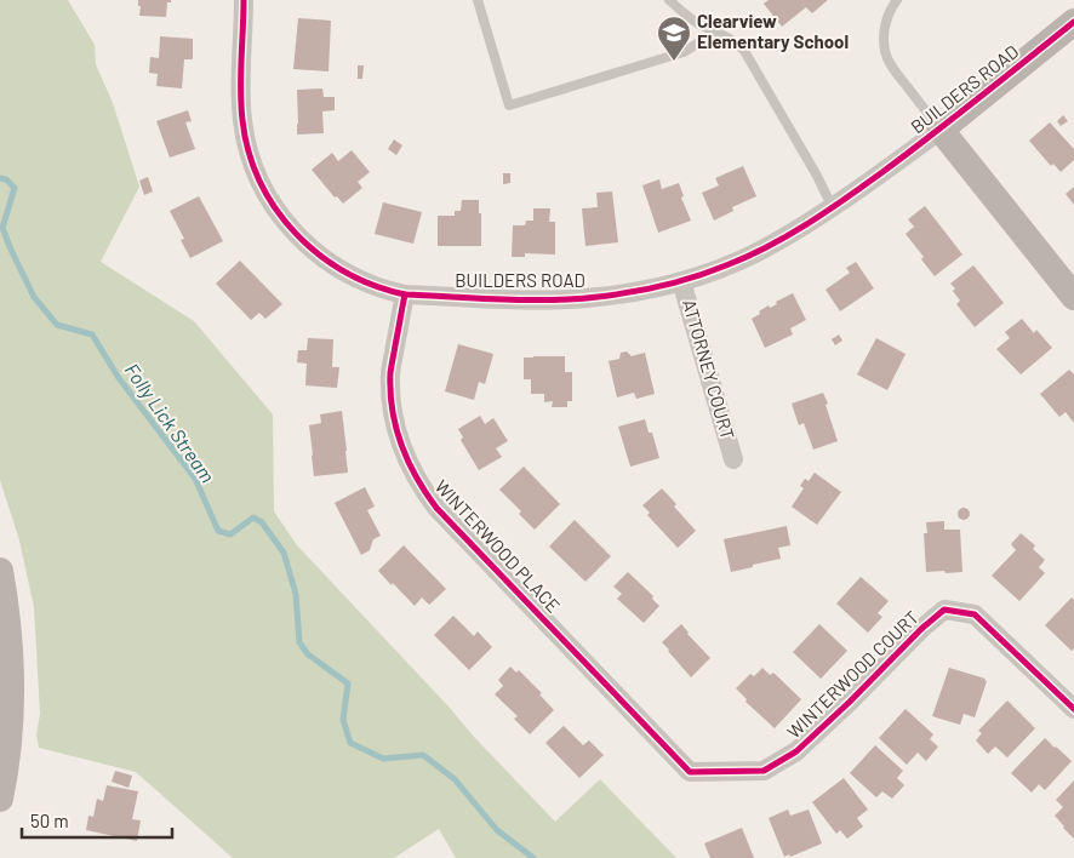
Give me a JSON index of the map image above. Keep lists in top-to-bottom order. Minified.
{"streets":{"street":["BUILDERS ROAD","ATTORNEY COURT","WINTERWOOD PLACE","WINTERWOOD COURT"]},"crossings":[["BUILDERS ROAD","ATTORNEY COURT"],["BUILDERS ROAD","WINTERWOOD PLACE"],["WINTERWOOD PLACE","WINTERWOOD COURT"]],"water":["Folly Lick Stream"],"places":{"school or university":["Clearview Elementary School"]},"scale_bar":"50 m"}
